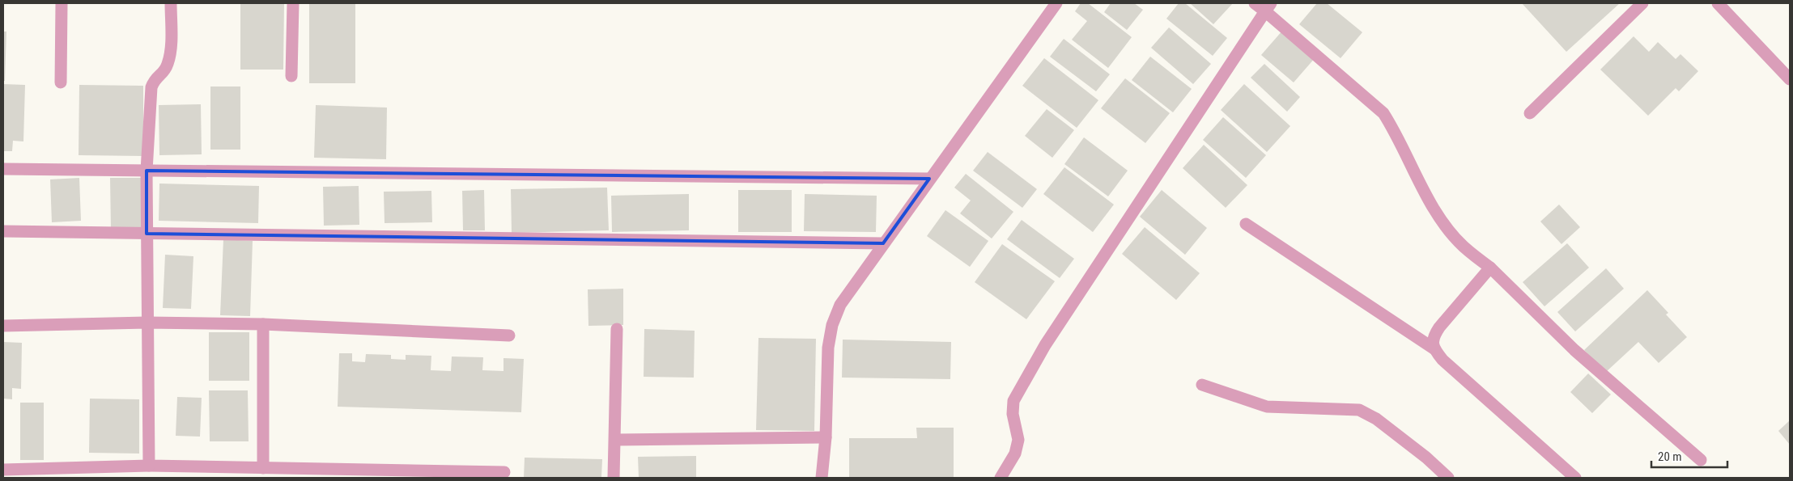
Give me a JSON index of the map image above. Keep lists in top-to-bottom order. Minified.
{"scale_bar":"20 m"}
